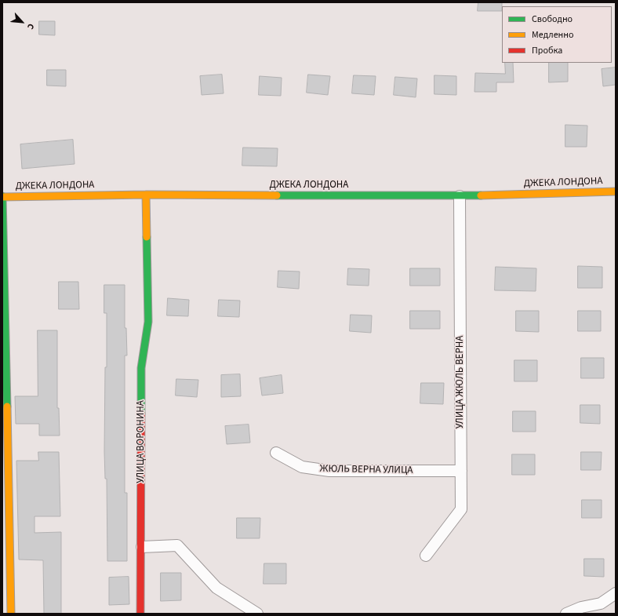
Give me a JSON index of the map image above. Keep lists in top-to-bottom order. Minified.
{"streets":{"street":["ДЖЕКА ЛОНДОНА","УЛИЦА ЖЮЛЬ ВЕРНА","УЛИЦА ВОРОНИНА","ЖЮЛЬ ВЕРНА УЛИЦА"]},"crossings":[["ДЖЕКА ЛОНДОНА","УЛИЦА ЖЮЛЬ ВЕРНА"],["ДЖЕКА ЛОНДОНА","УЛИЦА ВОРОНИНА"],["УЛИЦА ЖЮЛЬ ВЕРНА","ЖЮЛЬ ВЕРНА УЛИЦА"]],"legend":["Свободно","Медленно","Пробка"],"north":"bottom right"}
